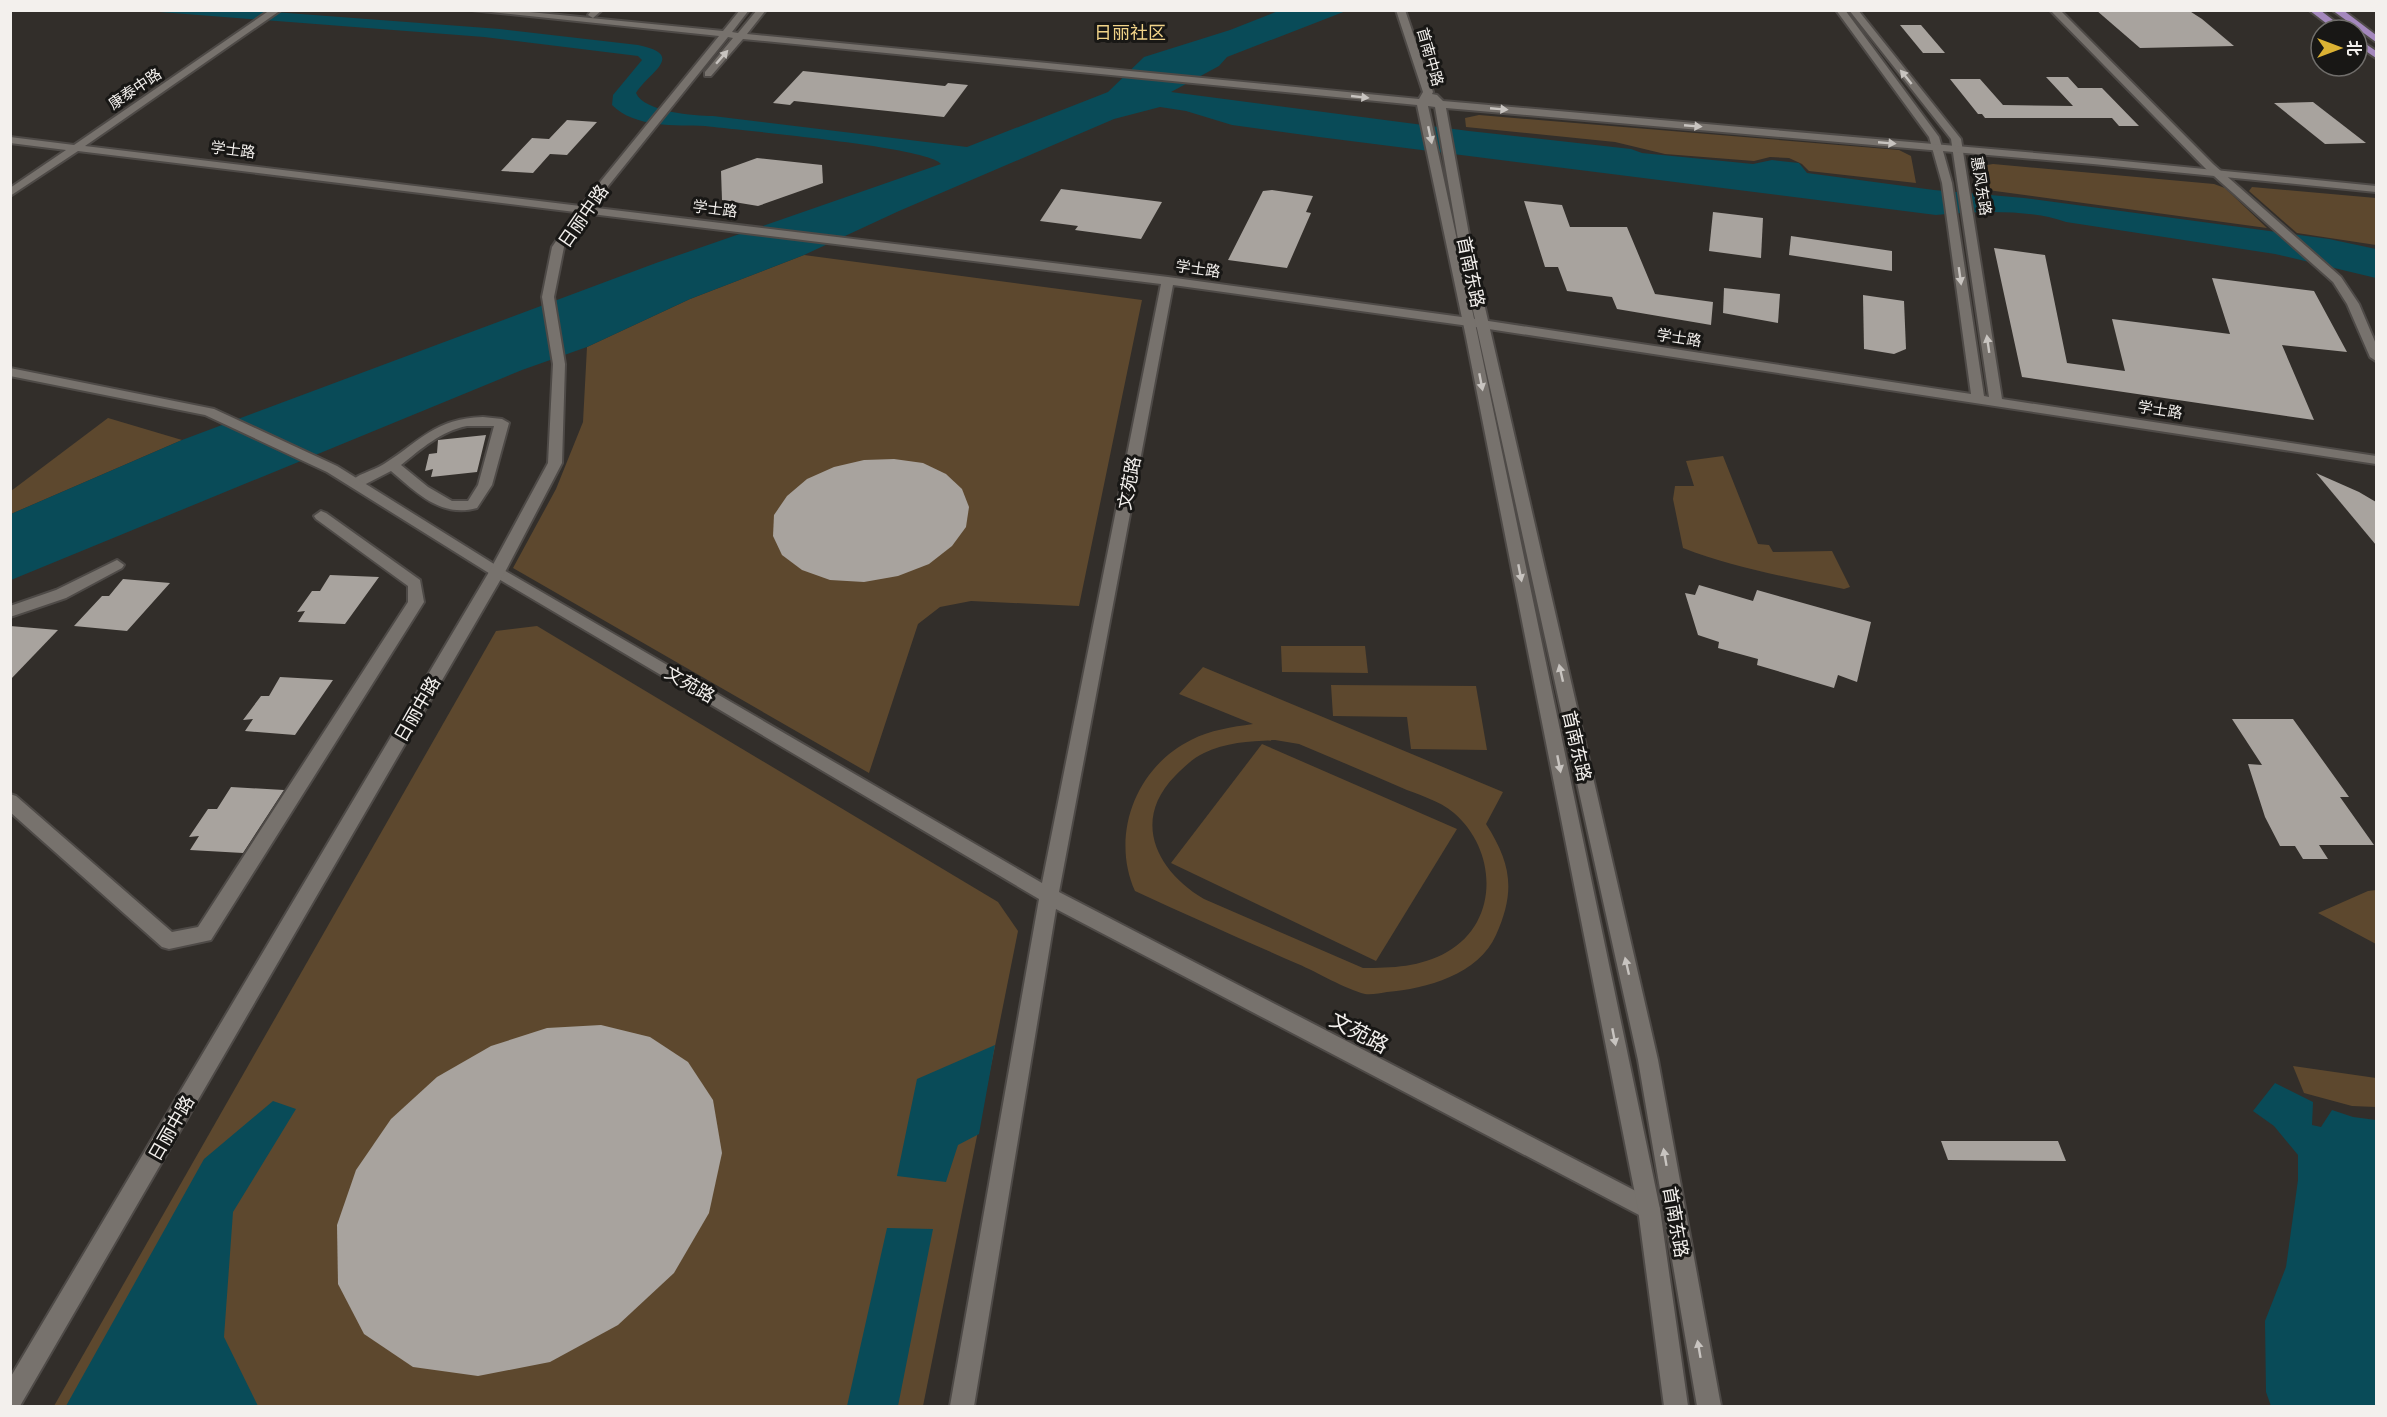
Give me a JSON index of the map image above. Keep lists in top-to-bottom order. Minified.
{"streets":{"street":["首南中路","康泰中路","学士路","惠风东路","日丽中路","首南东路","文苑路"]},"crossings":[["康泰中路","学士路"],["学士路","惠风东路"],["学士路","日丽中路"],["学士路","首南东路"],["学士路","文苑路"],["日丽中路","文苑路"],["首南东路","文苑路"]],"districts":["日丽社区"],"north":"right"}
